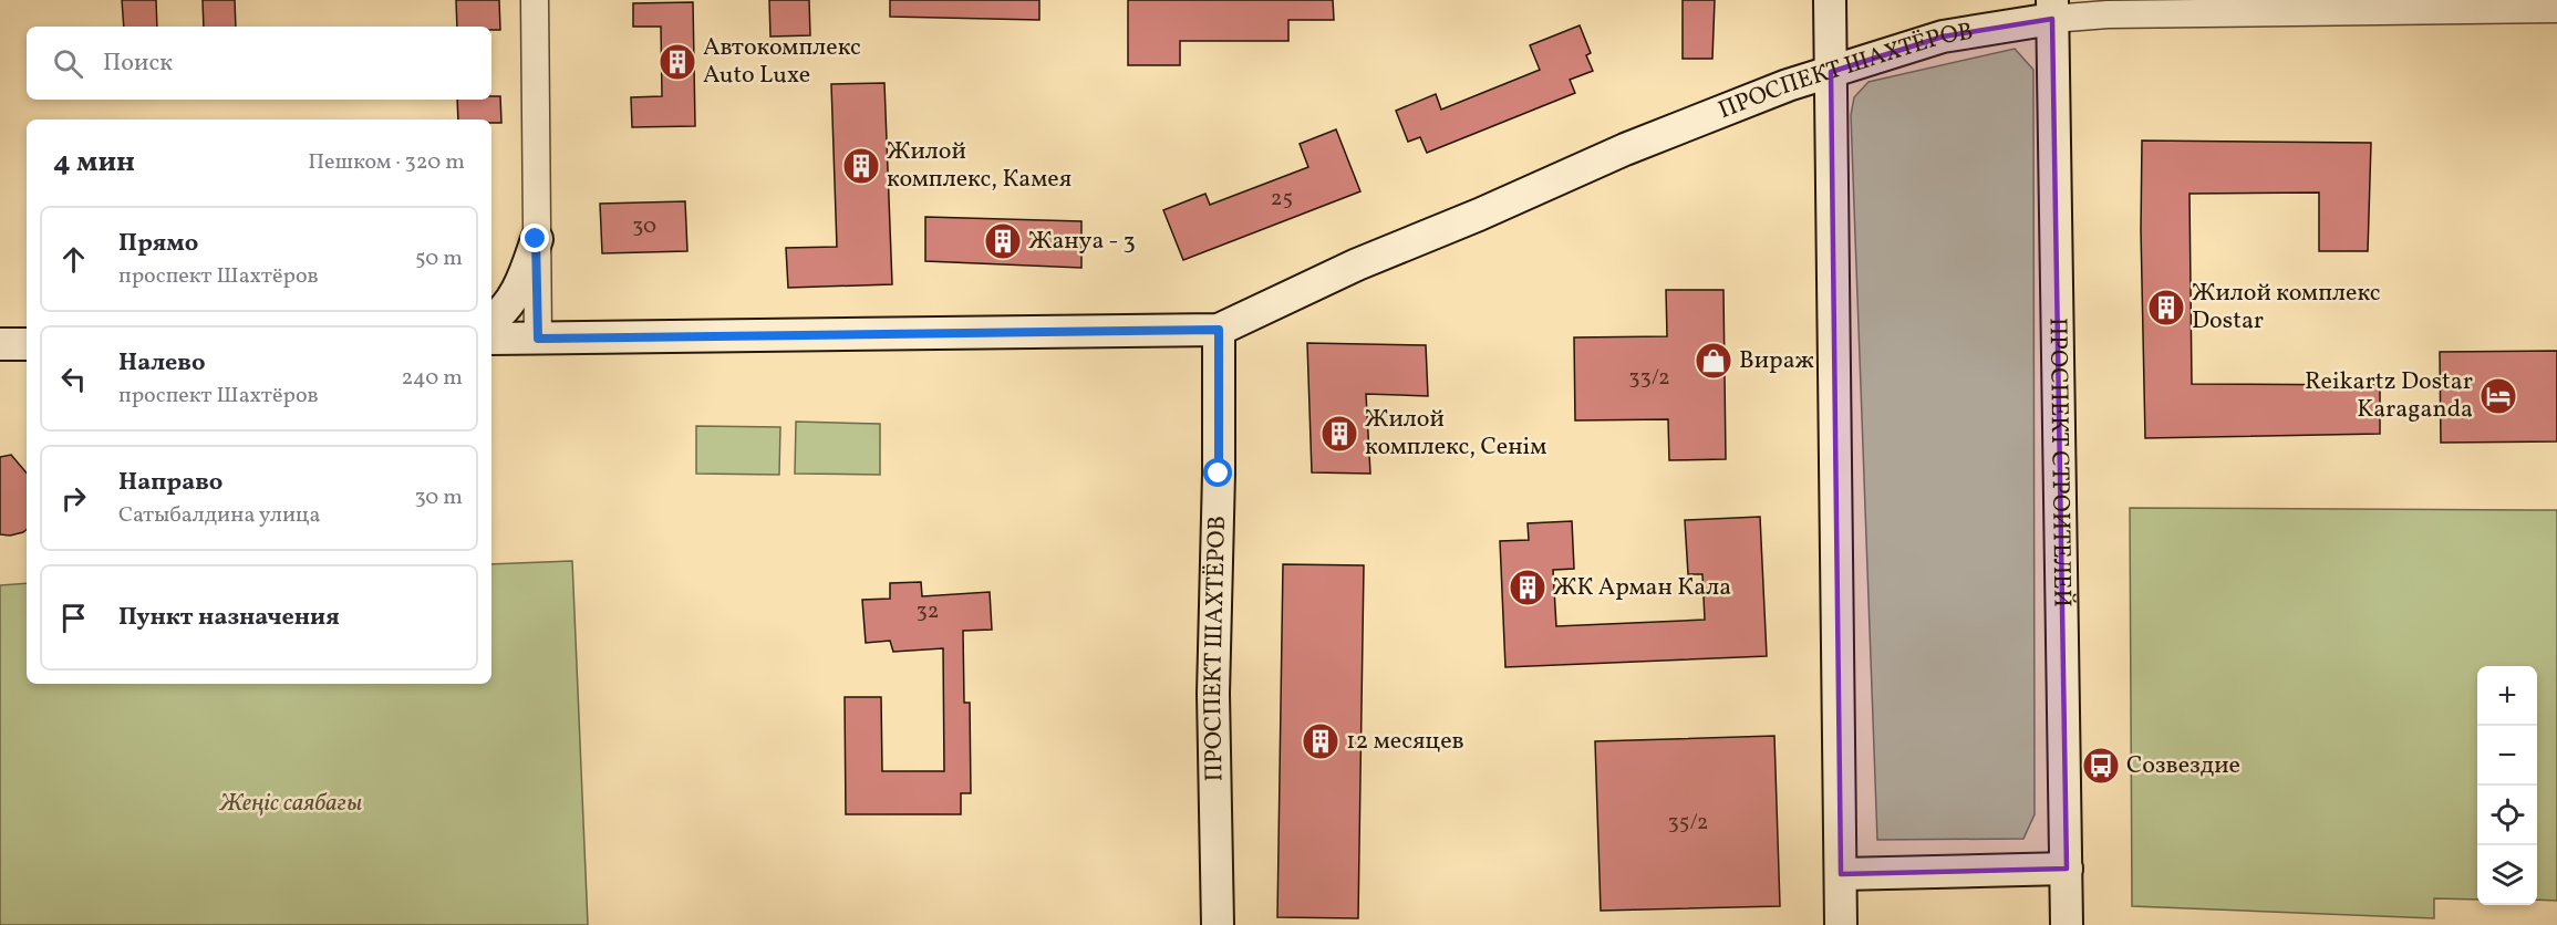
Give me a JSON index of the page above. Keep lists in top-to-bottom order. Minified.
{"streets":{"main road":["ПРОСПЕКТ ШАХТЁРОВ","ПРОСПЕКТ СТРОИТЕЛЕЙ"]},"crossings":[["ПРОСПЕКТ ШАХТЁРОВ","ПРОСПЕКТ СТРОИТЕЛЕЙ"]],"parks":["Жеңіс саябағы"],"places":{"building":["Автокомплекс Auto Luxe","Жилой комплекс, Камея","Жануа - 3","Жилой комплекс Dostar","Жилой комплекс, Сенiм","ЖК Арман Кала","12 месяцев"],"shop":["Вираж"],"hotel":["Reikartz Dostar Karaganda"],"bus stop":["Созвездие"]},"house_numbers":["25","30","33/2","32","35/2"],"page":{"search":"Поиск","heading":["4 мин","Пешком · 320 m"],"list":[["Прямо","проспект Шахтёров","50 m"],["Налево","проспект Шахтёров","240 m"],["Направо","Сатыбалдина улица","30 m"],"Пункт назначения"],"map_buttons":["+","−"]}}
